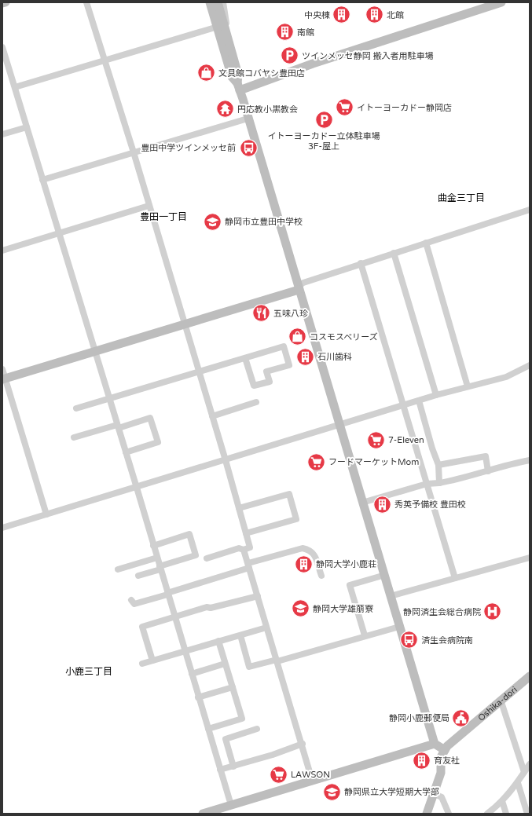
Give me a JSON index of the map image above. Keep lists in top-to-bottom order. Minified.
{"streets":{"street":["Oshika-dori"]},"districts":["曲金三丁目","豊田一丁目","小鹿三丁目"],"places":{"building":["中央棟","北館","南館","石川歯科","秀英予備校 豊田校","静岡大学小鹿荘","育友社"],"parking":["ツインメッセ静岡 搬入者用駐車場","イトーヨーカドー立体駐車場 3F-屋上"],"shop":["文具館コバヤシ豊田店","コスモスベリーズ"],"supermarket":["イトーヨーカドー静岡店","7-Eleven","フードマーケットMom","LAWSON"],"temple":["円応教小黒教会"],"bus stop":["豊田中学ツインメッセ前","済生会病院南"],"school or university":["静岡市立豊田中学校","静岡大学雄萠寮","静岡県立大学短期大学部"],"restaurant":["五味八珍"],"hospital":["静岡済生会総合病院"],"public building":["静岡小鹿郵便局"]}}
